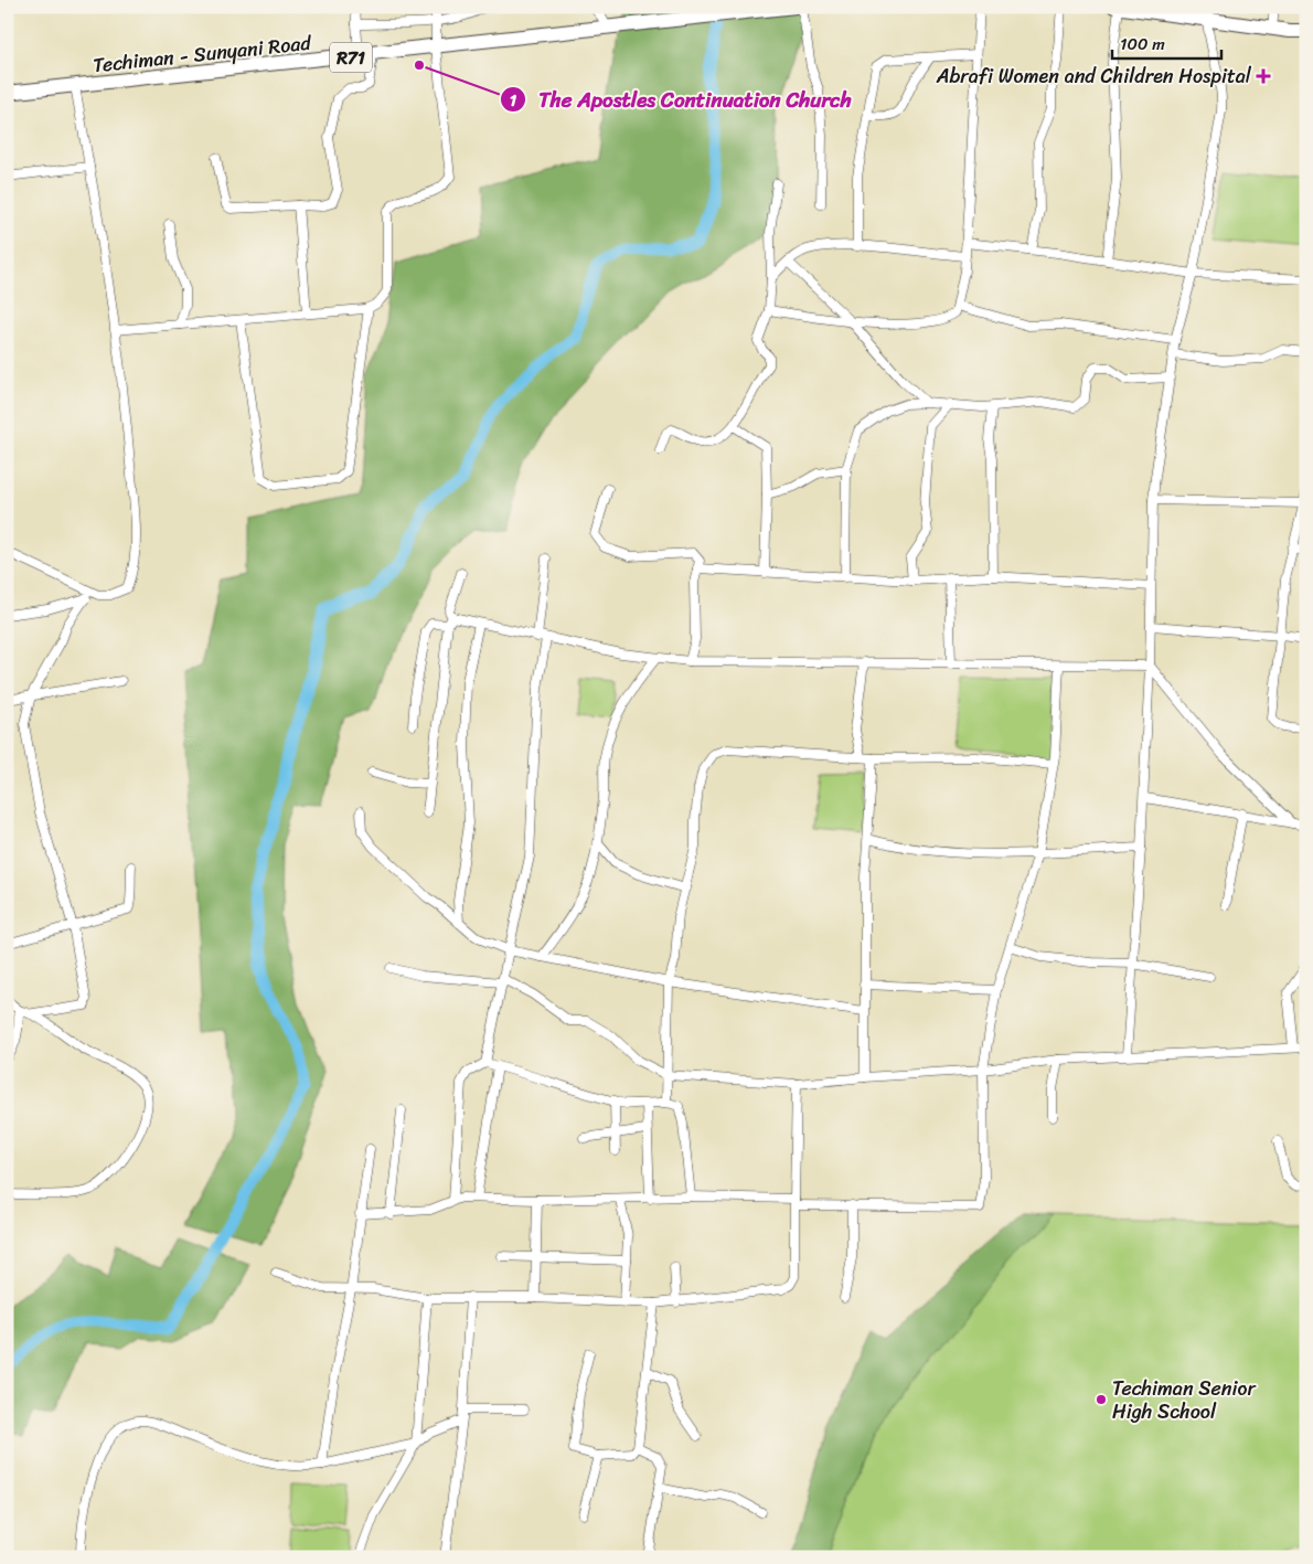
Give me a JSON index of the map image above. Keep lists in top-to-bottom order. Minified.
{"streets":{"main road":["Techiman - Sunyani Road","R71"]},"places":{"other":["The Apostles Continuation Church","Techiman Senior High School"],"health":["Abrafi Women and Children Hospital"]},"scale_bar":"100 m"}
